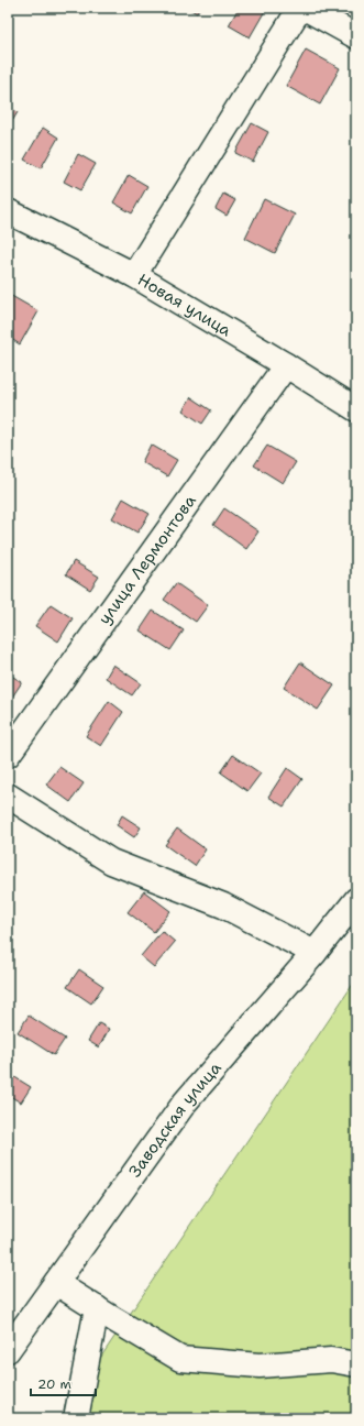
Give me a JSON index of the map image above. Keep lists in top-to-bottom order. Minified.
{"streets":{"street":["Новая улица","улица Лермонтова","Заводская улица"]},"crossings":[["Новая улица","улица Лермонтова"]],"scale_bar":"20 m"}
